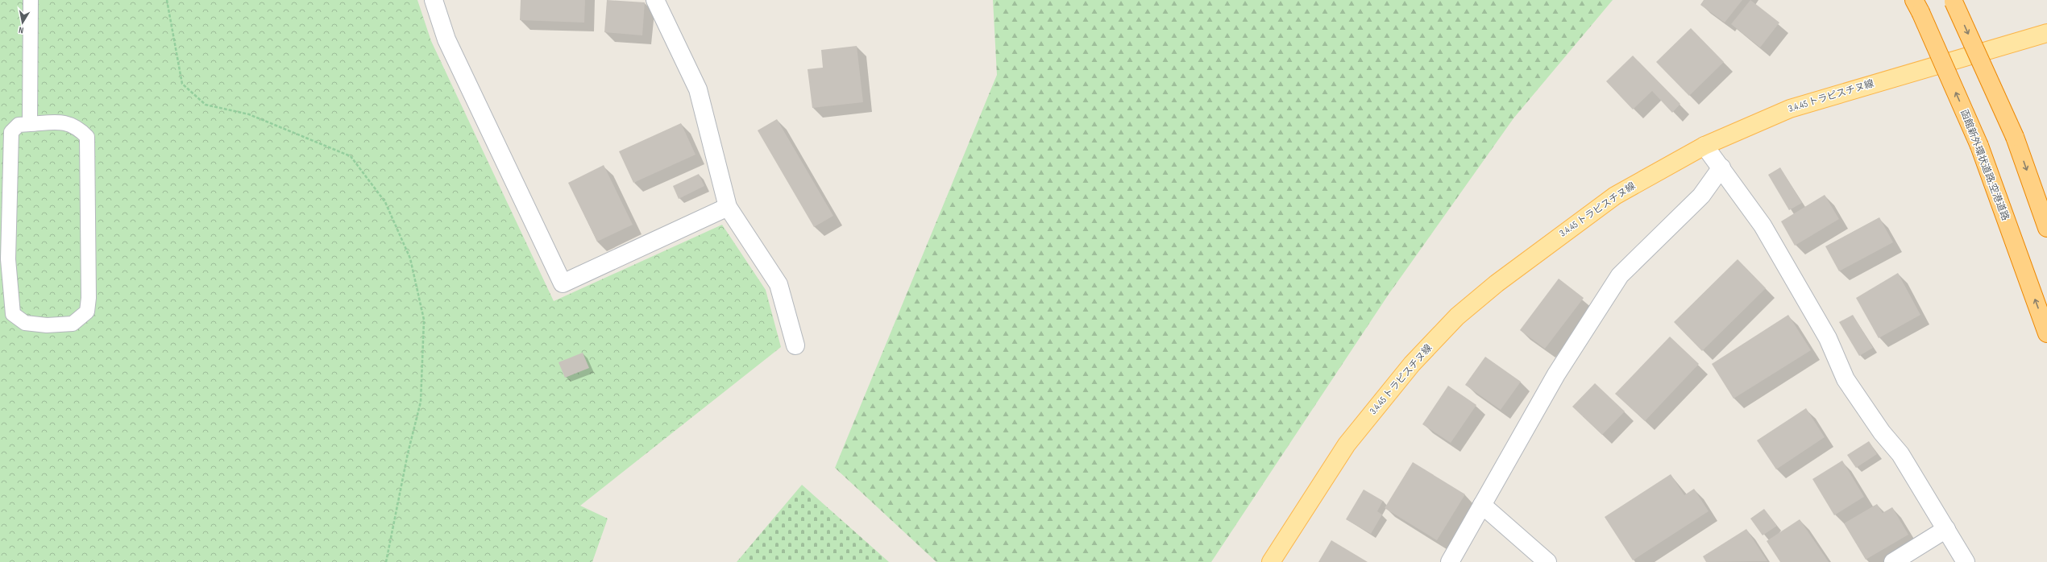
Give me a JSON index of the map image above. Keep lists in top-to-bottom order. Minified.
{"streets":{"highway":["函館新外環状道路;空港道路"],"main road":["3.4.45 トラピスチヌ線"]},"north":"bottom"}
